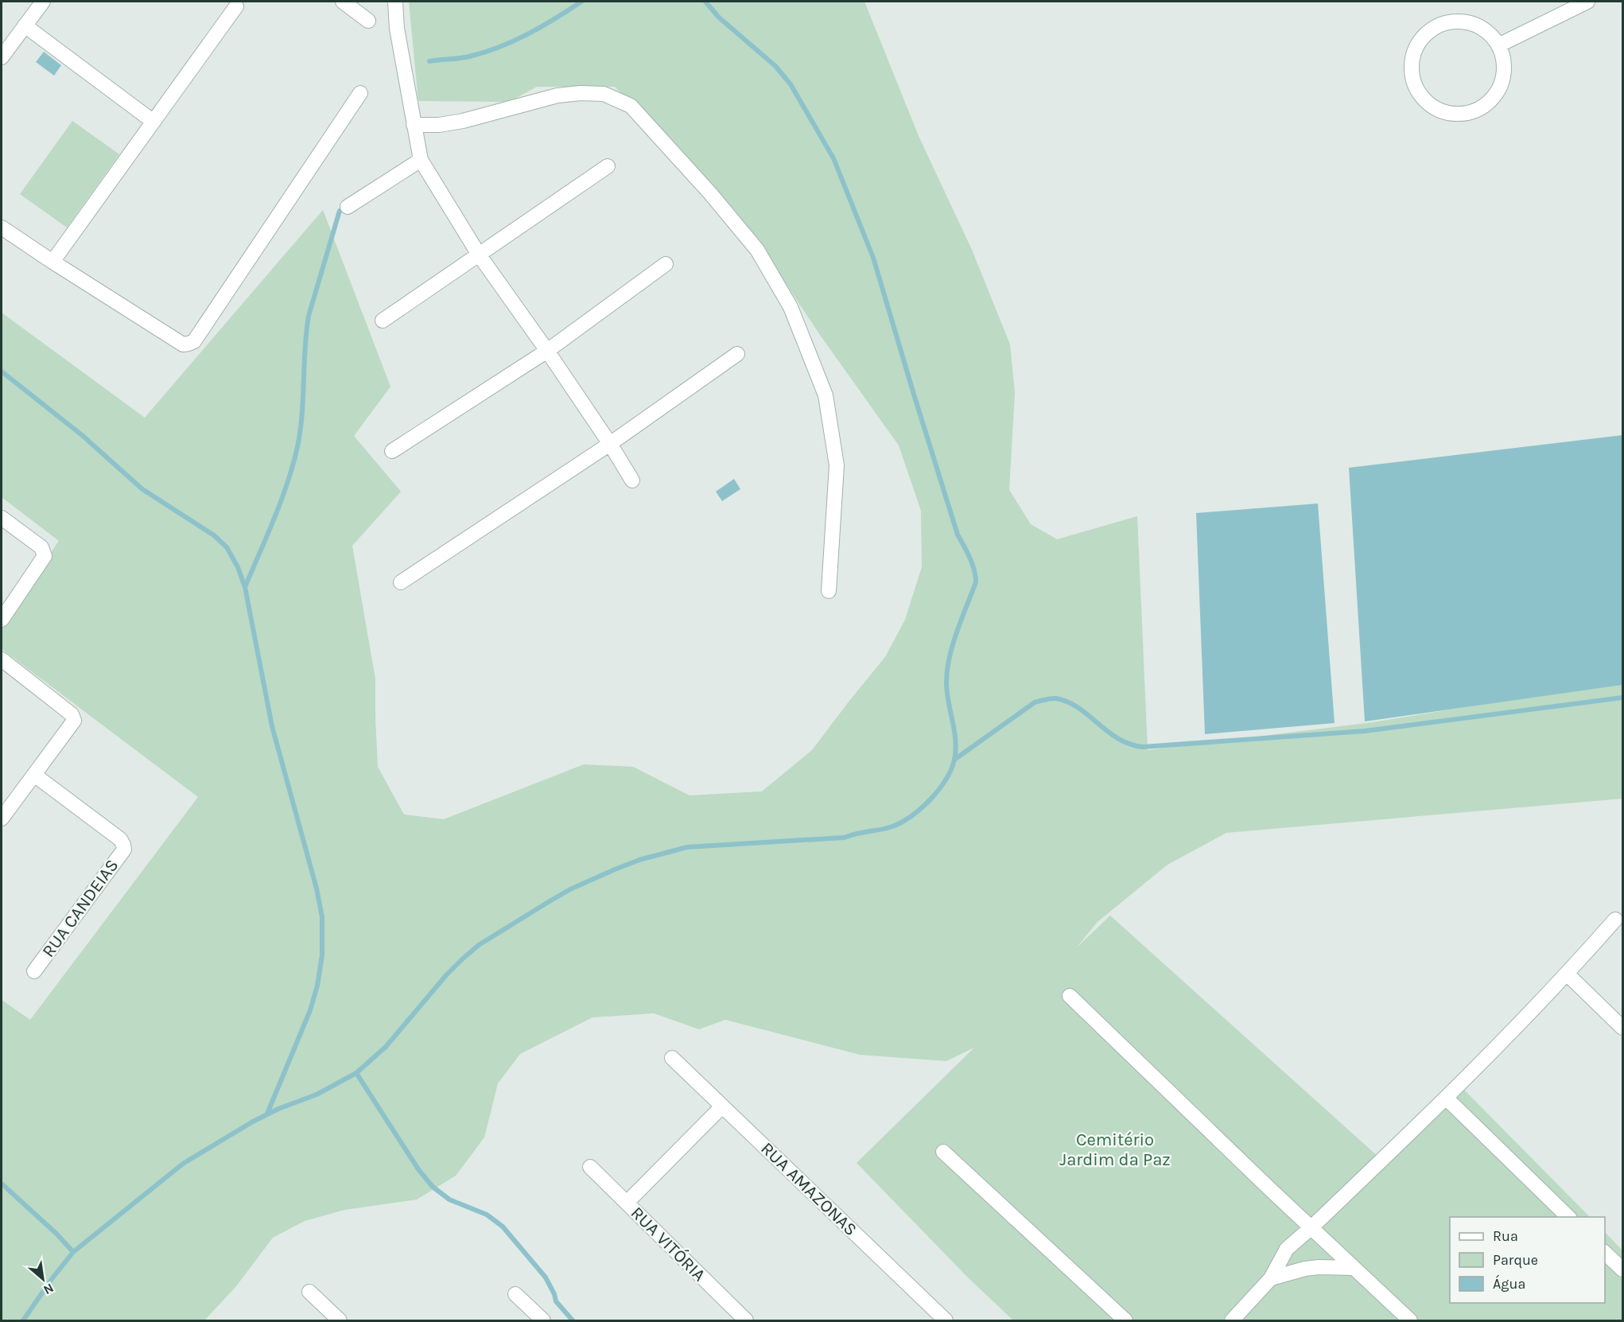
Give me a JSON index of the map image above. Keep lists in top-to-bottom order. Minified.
{"streets":{"street":["RUA CANDEIAS","RUA AMAZONAS","RUA VITÓRIA"]},"parks":["Cemitério Jardim da Paz"],"legend":["Rua","Parque","Água"],"north":"bottom right"}
